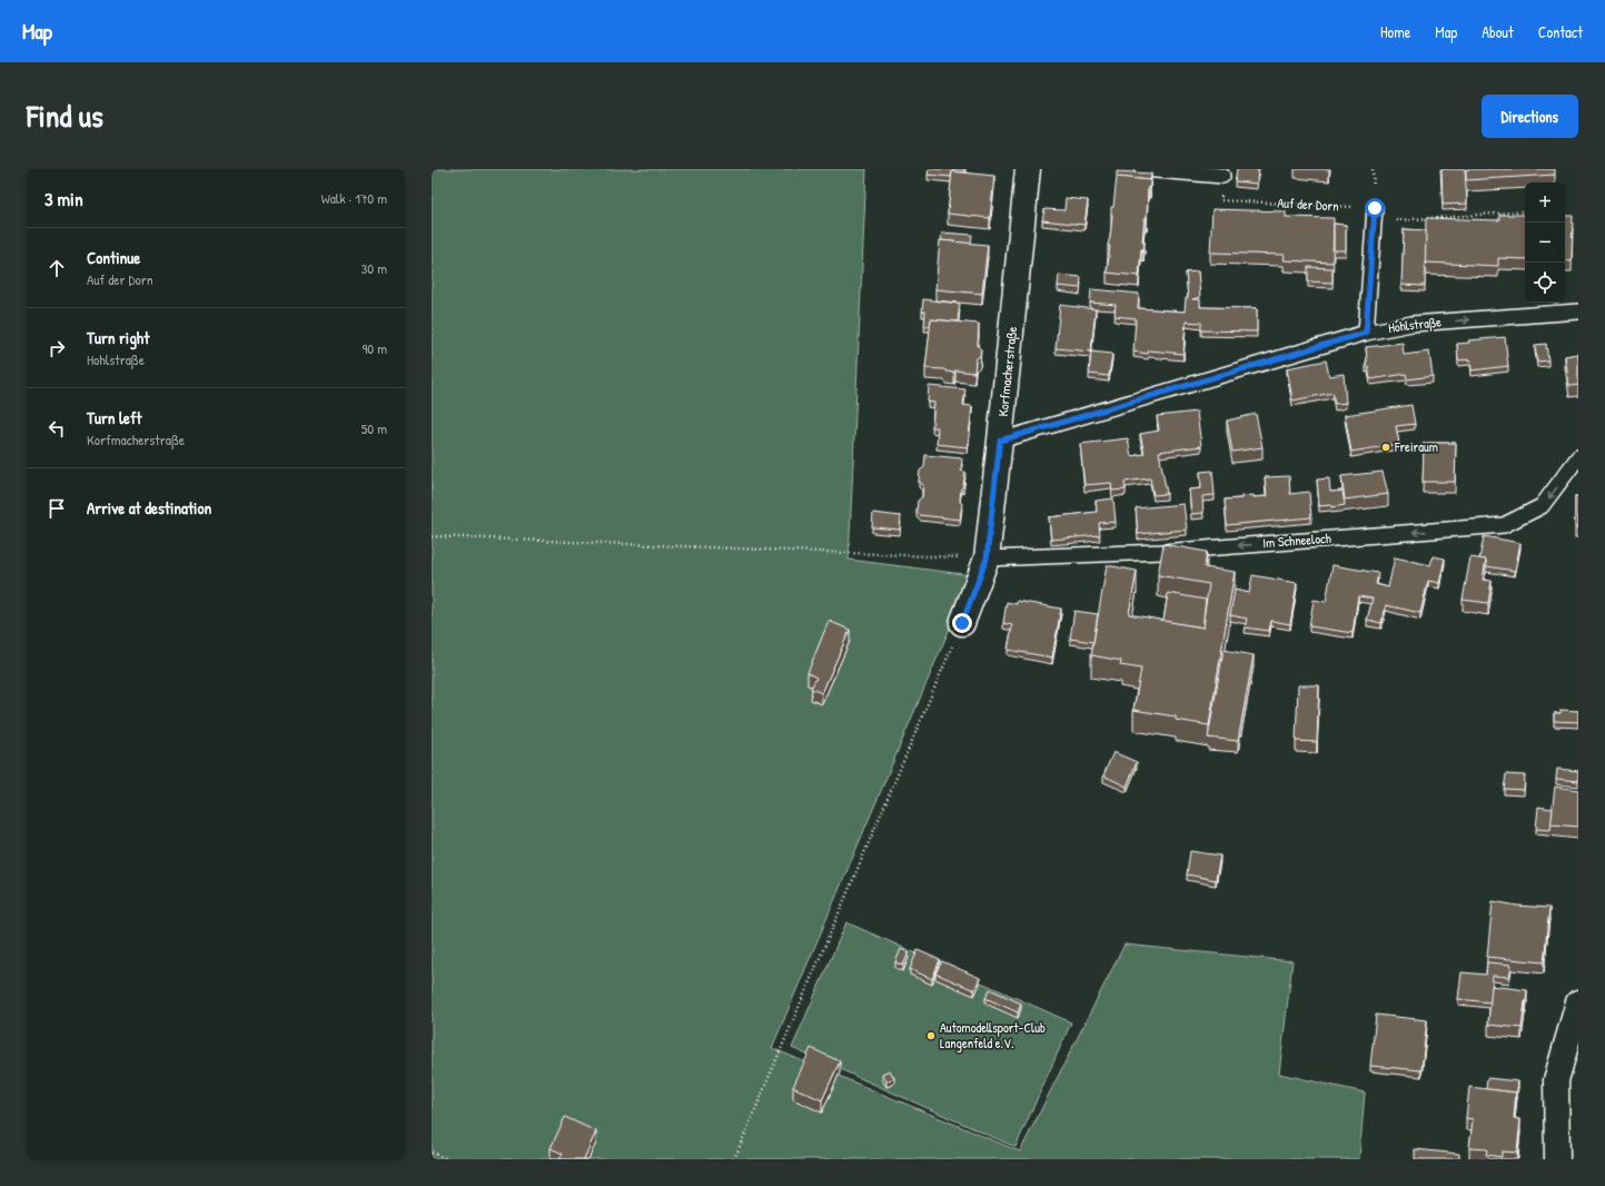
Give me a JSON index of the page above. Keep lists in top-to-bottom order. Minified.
{"streets":{"street":["Korfmacherstraße"],"lane":["Hohlstraße","Im Schneeloch"],"path":["Auf der Dorn"]},"crossings":[["Hohlstraße","Korfmacherstraße"],["Korfmacherstraße","Im Schneeloch"]],"one_way":["Hohlstraße","Im Schneeloch"],"places":["Freiraum","Automodellsport-Club Langenfeld e.V."],"page":{"header":"Map","nav":["Home","Map","About","Contact"],"title":"Find us","buttons":"Directions","heading":["3 min","Walk · 170 m"],"map_buttons":["+","−"],"list":[["Continue","Auf der Dorn","30 m"],["Turn right","Hohlstraße","90 m"],["Turn left","Korfmacherstraße","50 m"],"Arrive at destination"]}}
